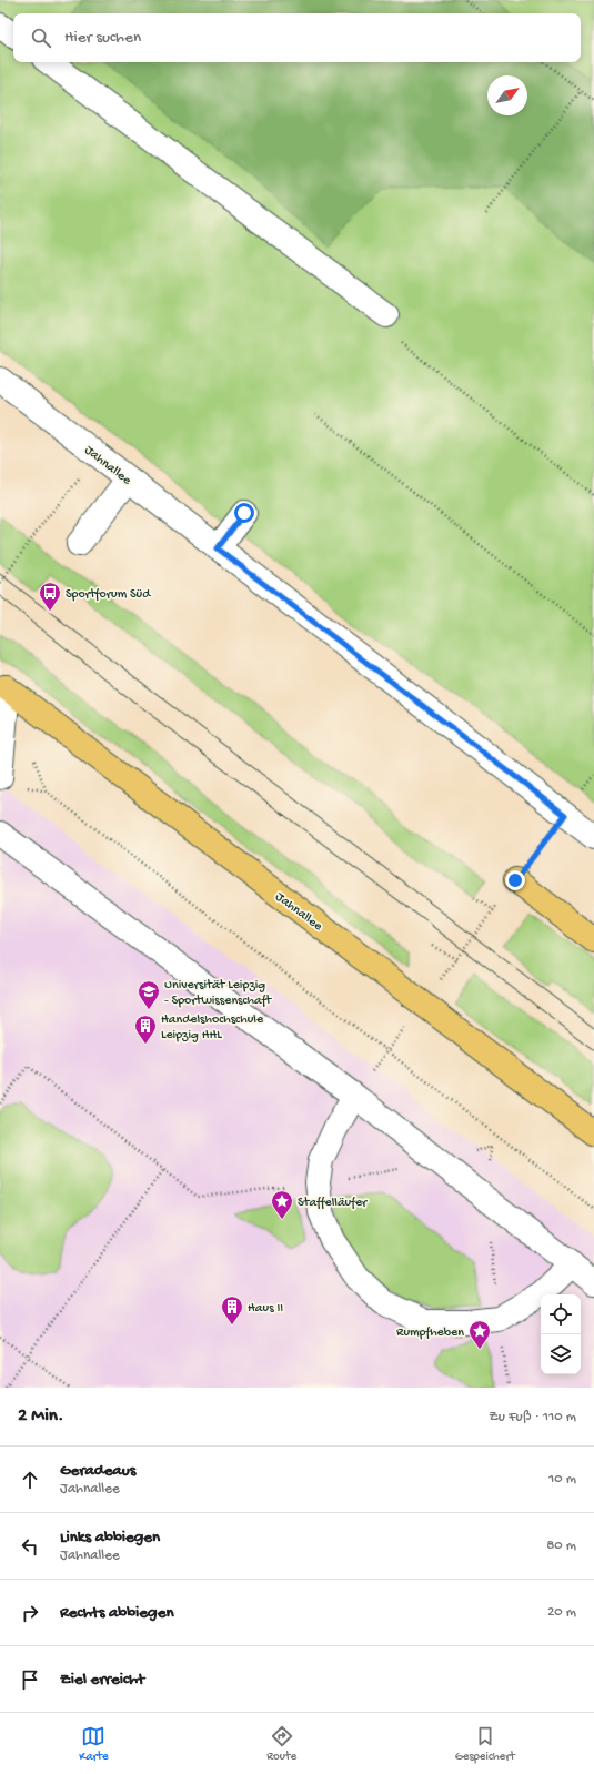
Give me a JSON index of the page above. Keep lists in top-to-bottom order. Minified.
{"streets":{"main road":["Jahnallee"]},"places":{"bus stop":["Sportforum Süd"],"school or university":["Universität Leipzig - Sportwissenschaft"],"building":["Handelshochschule Leipzig HHL","Haus II"],"place":["Staffelläufer","Rumpfheben"]},"north":"top right","page":{"search":"Hier suchen","heading":["2 Min.","Zu Fuß · 110 m"],"list":[["Geradeaus","Jahnallee","10 m"],["Links abbiegen","Jahnallee","80 m"],["Rechts abbiegen","20 m"],"Ziel erreicht"],"nav":["Karte","Route","Gespeichert"]}}
